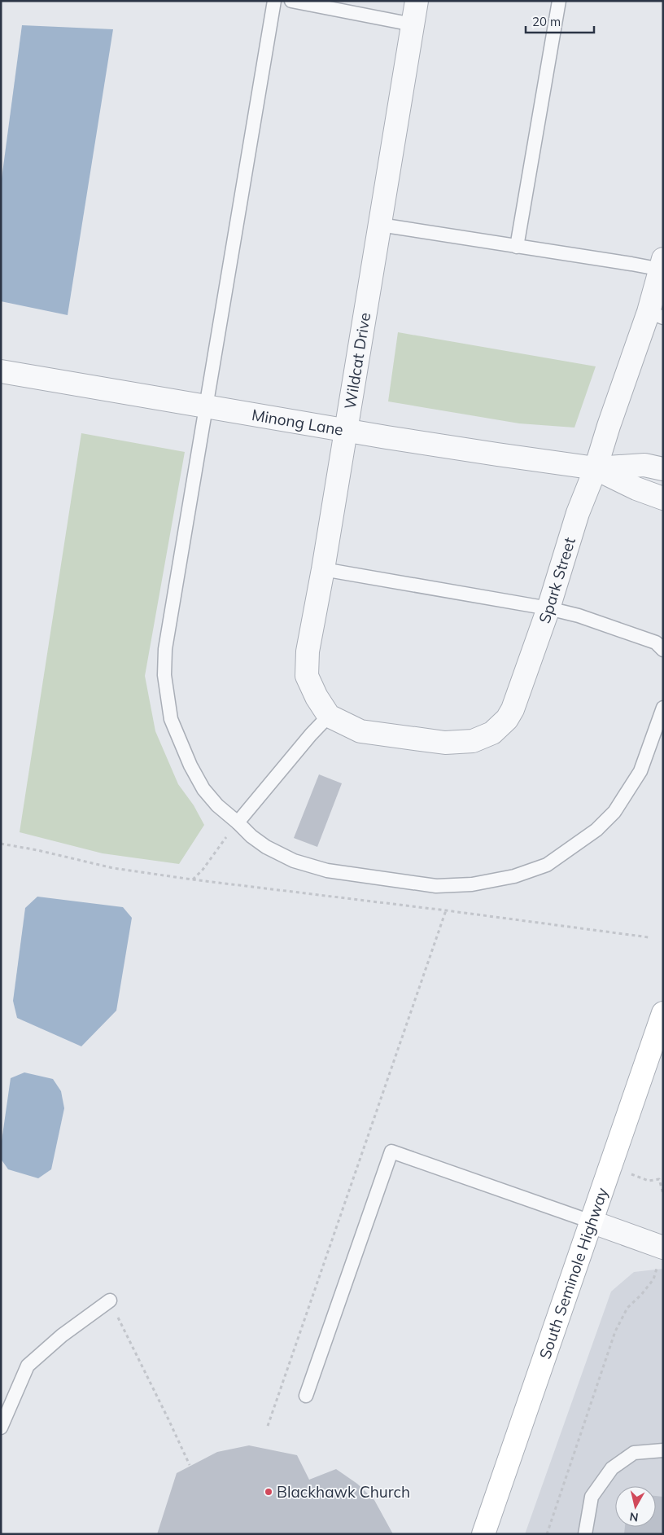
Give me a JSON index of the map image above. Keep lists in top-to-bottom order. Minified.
{"streets":{"street":["Wildcat Drive","Minong Lane","Spark Street","South Seminole Highway"]},"crossings":[["Wildcat Drive","Minong Lane"],["Wildcat Drive","Spark Street"],["Minong Lane","Spark Street"]],"places":["Blackhawk Church"],"scale_bar":"20 m","north":"bottom"}
